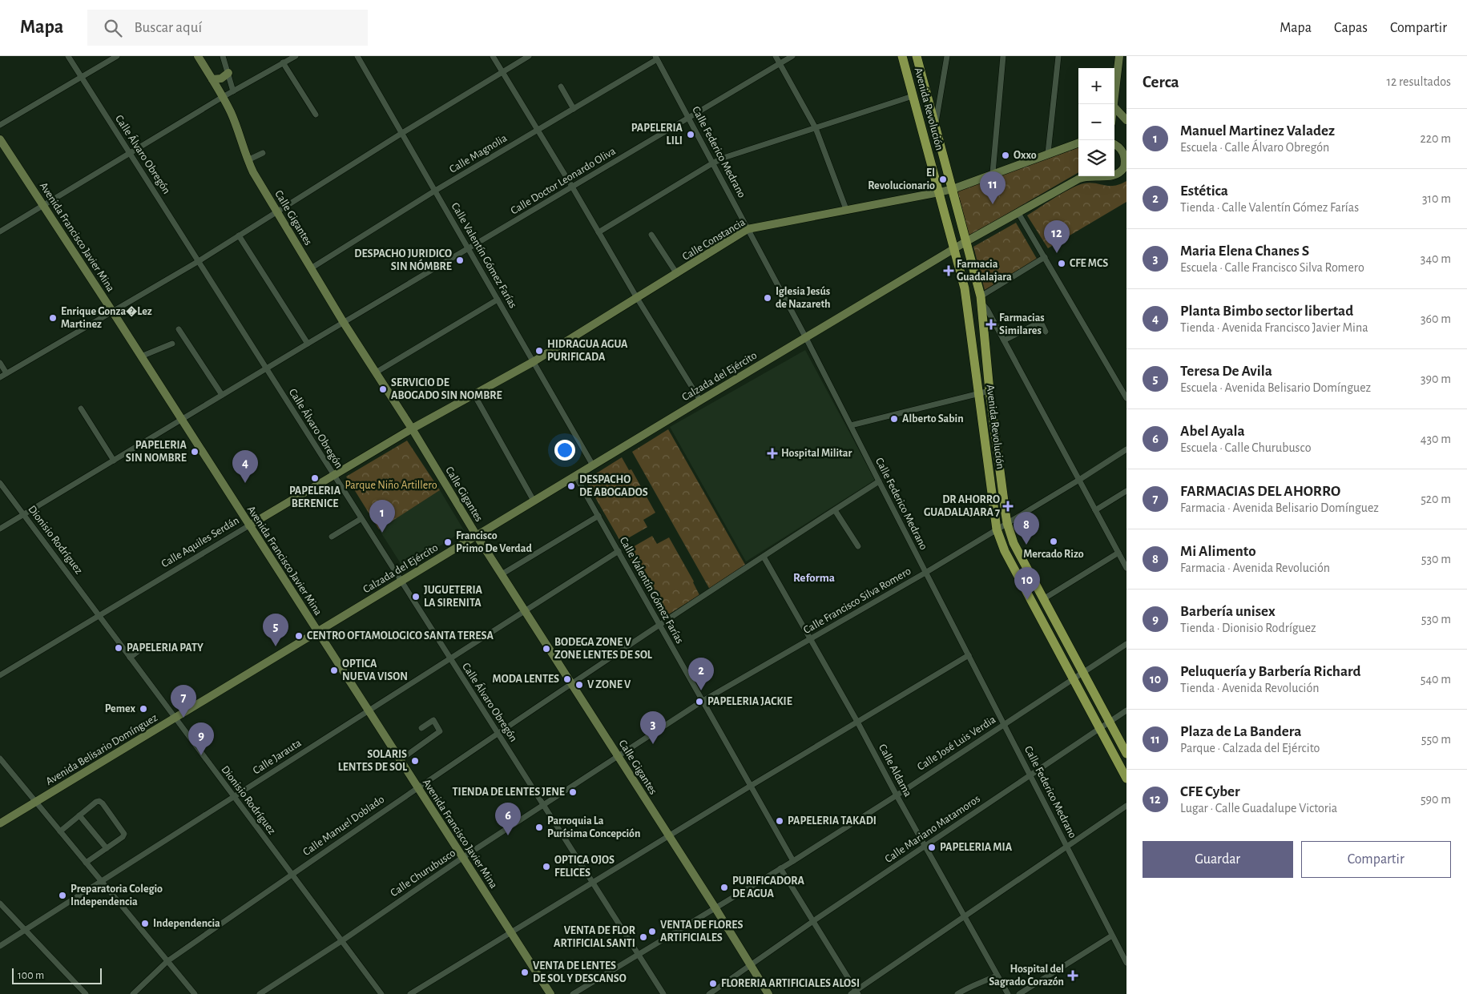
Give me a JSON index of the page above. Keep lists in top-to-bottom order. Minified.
{"streets":{"main road":["Avenida Revolución","Calle Gigantes","Avenida Francisco Javier Mina","Calle Constancia","Calzada del Ejército","Calle Aquiles Serdán","Avenida Belisario Domínguez"],"street":["Calle Federico Medrano","Calle Magnolia","Calle Álvaro Obregón","Calle Doctor Leonardo Oliva","Calle Valentín Gómez Farías","Dionisio Rodríguez","Calle Francisco Silva Romero","Calle José Luis Verdia","Calle Jarauta","Calle Aldama","Calle Manuel Doblado","Calle Mariano Matamoros","Calle Churubusco"]},"crossings":[["Avenida Revolución","Calle Constancia"],["Avenida Revolución","Calzada del Ejército"],["Avenida Revolución","Calle Francisco Silva Romero"],["Avenida Revolución","Calle José Luis Verdia"],["Avenida Revolución","Calle Mariano Matamoros"],["Calle Federico Medrano","Calle Magnolia"],["Calle Federico Medrano","Calle Doctor Leonardo Oliva"],["Calle Federico Medrano","Calle Constancia"],["Calle Federico Medrano","Calzada del Ejército"],["Calle Federico Medrano","Calle Francisco Silva Romero"],["Calle Federico Medrano","Calle José Luis Verdia"],["Calle Federico Medrano","Calle Manuel Doblado"],["Calle Federico Medrano","Calle Mariano Matamoros"],["Calle Magnolia","Calle Gigantes"],["Calle Magnolia","Calle Valentín Gómez Farías"],["Calle Álvaro Obregón","Calle Doctor Leonardo Oliva"],["Calle Álvaro Obregón","Calzada del Ejército"],["Calle Álvaro Obregón","Calle Aquiles Serdán"],["Calle Álvaro Obregón","Calle José Luis Verdia"],["Calle Álvaro Obregón","Calle Jarauta"],["Calle Álvaro Obregón","Calle Manuel Doblado"],["Calle Álvaro Obregón","Calle Churubusco"],["Calle Doctor Leonardo Oliva","Calle Gigantes"],["Calle Doctor Leonardo Oliva","Avenida Francisco Javier Mina"],["Calle Doctor Leonardo Oliva","Calle Valentín Gómez Farías"],["Calle Doctor Leonardo Oliva","Dionisio Rodríguez"],["Calle Gigantes","Calle Constancia"],["Calle Gigantes","Calzada del Ejército"],["Calle Gigantes","Calle Aquiles Serdán"],["Calle Gigantes","Calle Francisco Silva Romero"],["Calle Gigantes","Calle José Luis Verdia"],["Calle Gigantes","Calle Jarauta"],["Calle Gigantes","Calle Manuel Doblado"],["Calle Gigantes","Calle Mariano Matamoros"],["Calle Gigantes","Calle Churubusco"],["Avenida Francisco Javier Mina","Calzada del Ejército"],["Avenida Francisco Javier Mina","Calle Aquiles Serdán"],["Avenida Francisco Javier Mina","Avenida Belisario Domínguez"],["Avenida Francisco Javier Mina","Calle Jarauta"],["Avenida Francisco Javier Mina","Calle Manuel Doblado"],["Avenida Francisco Javier Mina","Calle Churubusco"],["Calle Constancia","Calle Valentín Gómez Farías"],["Calle Constancia","Calle Aquiles Serdán"],["Calle Valentín Gómez Farías","Calzada del Ejército"],["Calle Valentín Gómez Farías","Calle Francisco Silva Romero"],["Calle Valentín Gómez Farías","Calle José Luis Verdia"],["Calle Valentín Gómez Farías","Calle Jarauta"],["Calle Valentín Gómez Farías","Calle Manuel Doblado"],["Calzada del Ejército","Avenida Belisario Domínguez"],["Dionisio Rodríguez","Calle Aquiles Serdán"],["Dionisio Rodríguez","Avenida Belisario Domínguez"],["Dionisio Rodríguez","Calle Jarauta"],["Dionisio Rodríguez","Calle Manuel Doblado"],["Dionisio Rodríguez","Calle Churubusco"],["Calle Francisco Silva Romero","Calle Aldama"],["Calle Francisco Silva Romero","Calle Churubusco"],["Calle José Luis Verdia","Calle Aldama"],["Calle Aldama","Calle Manuel Doblado"],["Calle Aldama","Calle Mariano Matamoros"]],"districts":["Reforma"],"parks":["Parque Niño Artillero"],"places":{"other":["PAPELERIA LILI","Oxxo","El Revolucionario","DESPACHO JURIDICO SIN NÓMBRE","CFE MCS","Iglesia Jesús de Nazareth","Enrique Gonza�Lez Martinez","HIDRAGUA AGUA PURIFICADA","SERVICIO DE ABOGADO SIN NOMBRE","Alberto Sabin","PAPELERIA SIN NOMBRE","PAPELERIA BERENICE","DESPACHO DE ABOGADOS","Mercado Rizo","Francisco Primo De Verdad","JUGUETERIA LA SIRENITA","CENTRO OFTAMOLOGICO SANTA TERESA","PAPELERIA PATY","BODEGA ZONE V ZONE LENTES DE SOL","OPTICA NUEVA VISON","MODA LENTES","V ZONE V","PAPELERIA JACKIE","Pemex","SOLARIS LENTES DE SOL","TIENDA DE LENTES JENE","PAPELERIA TAKADI","Parroquia La Purísima Concepción","PAPELERIA MIA","OPTICA OJOS FELICES","PURIFICADORA DE AGUA","Preparatoria Colegio Independencia","Independencia","VENTA DE FLORES ARTIFICIALES","VENTA DE FLOR ARTIFICIAL SANTI","VENTA DE LENTES DE SOL Y DESCANSO","FLORERIA ARTIFICIALES ALOSI"],"health":["Farmacia Guadalajara","Farmacias Similares","Hospital Militar","DR AHORRO GUADALAJARA 7","Hospital del Sagrado Corazón"]},"scale_bar":"100 m","page":{"header":"Mapa","search":"Buscar aquí","nav":["Mapa","Capas","Compartir"],"heading":["Cerca","12 resultados"],"map_buttons":["+","−"],"list":[{"mark":"1","name":"Manuel Martinez Valadez","note":"Escuela · Calle Álvaro Obregón","value":"220 m"},{"mark":"2","name":"Estética","note":"Tienda · Calle Valentín Gómez Farías","value":"310 m"},{"mark":"3","name":"Maria Elena Chanes S","note":"Escuela · Calle Francisco Silva Romero","value":"340 m"},{"mark":"4","name":"Planta Bimbo sector libertad","note":"Tienda · Avenida Francisco Javier Mina","value":"360 m"},{"mark":"5","name":"Teresa De Avila","note":"Escuela · Avenida Belisario Domínguez","value":"390 m"},{"mark":"6","name":"Abel Ayala","note":"Escuela · Calle Churubusco","value":"430 m"},{"mark":"7","name":"FARMACIAS DEL AHORRO","note":"Farmacia · Avenida Belisario Domínguez","value":"520 m"},{"mark":"8","name":"Mi Alimento","note":"Farmacia · Avenida Revolución","value":"530 m"},{"mark":"9","name":"Barbería unisex","note":"Tienda · Dionisio Rodríguez","value":"530 m"},{"mark":"10","name":"Peluquería y Barbería Richard","note":"Tienda · Avenida Revolución","value":"540 m"},{"mark":"11","name":"Plaza de La Bandera","note":"Parque · Calzada del Ejército","value":"550 m"},{"mark":"12","name":"CFE Cyber","note":"Lugar · Calle Guadalupe Victoria","value":"590 m"}],"pins":["11","12","4","1","8","10","5","2","7","3","9","6"],"buttons":["Guardar","Compartir"],"scale":"100 m"}}
